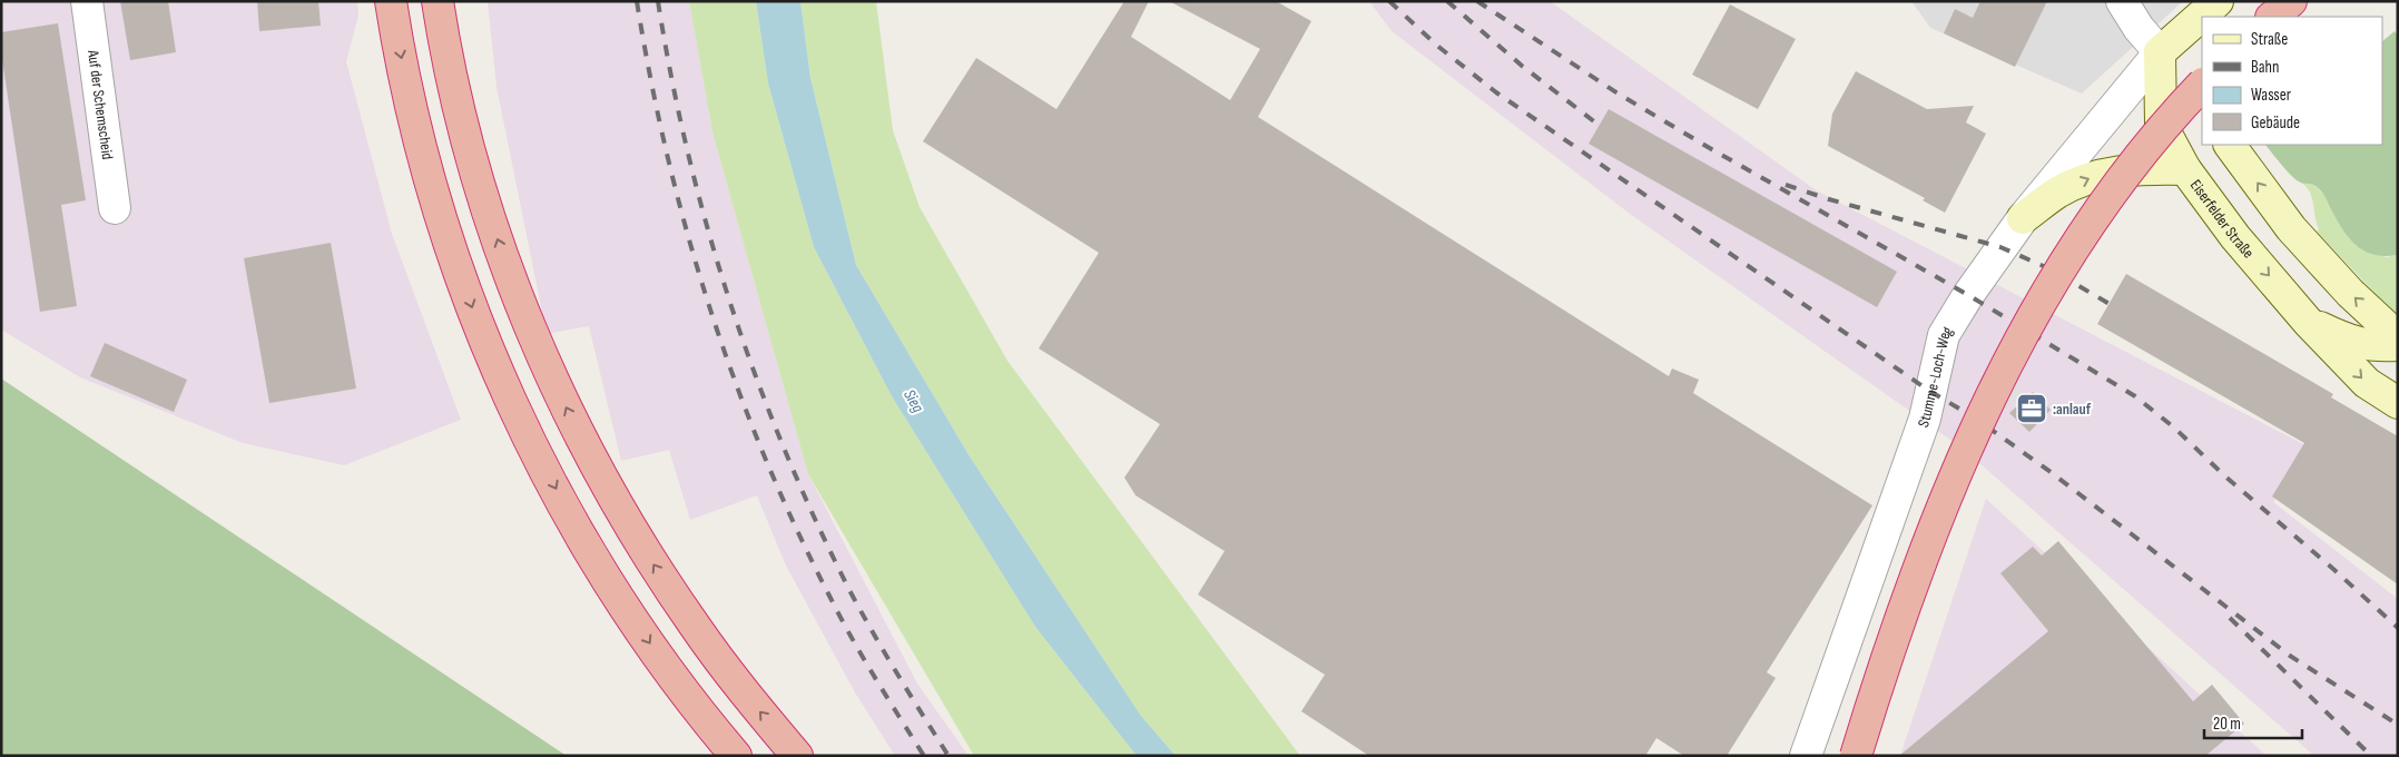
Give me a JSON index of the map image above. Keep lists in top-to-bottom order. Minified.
{"streets":{"main road":["Eiserfelder Straße"],"street":["Auf der Schemscheid","Stumme-Loch-Weg"]},"crossings":[["Eiserfelder Straße","Stumme-Loch-Weg"]],"water":["Sieg"],"places":{"office":[":anlauf"]},"legend":["Straße","Bahn","Wasser","Gebäude"],"scale_bar":"20 m"}
